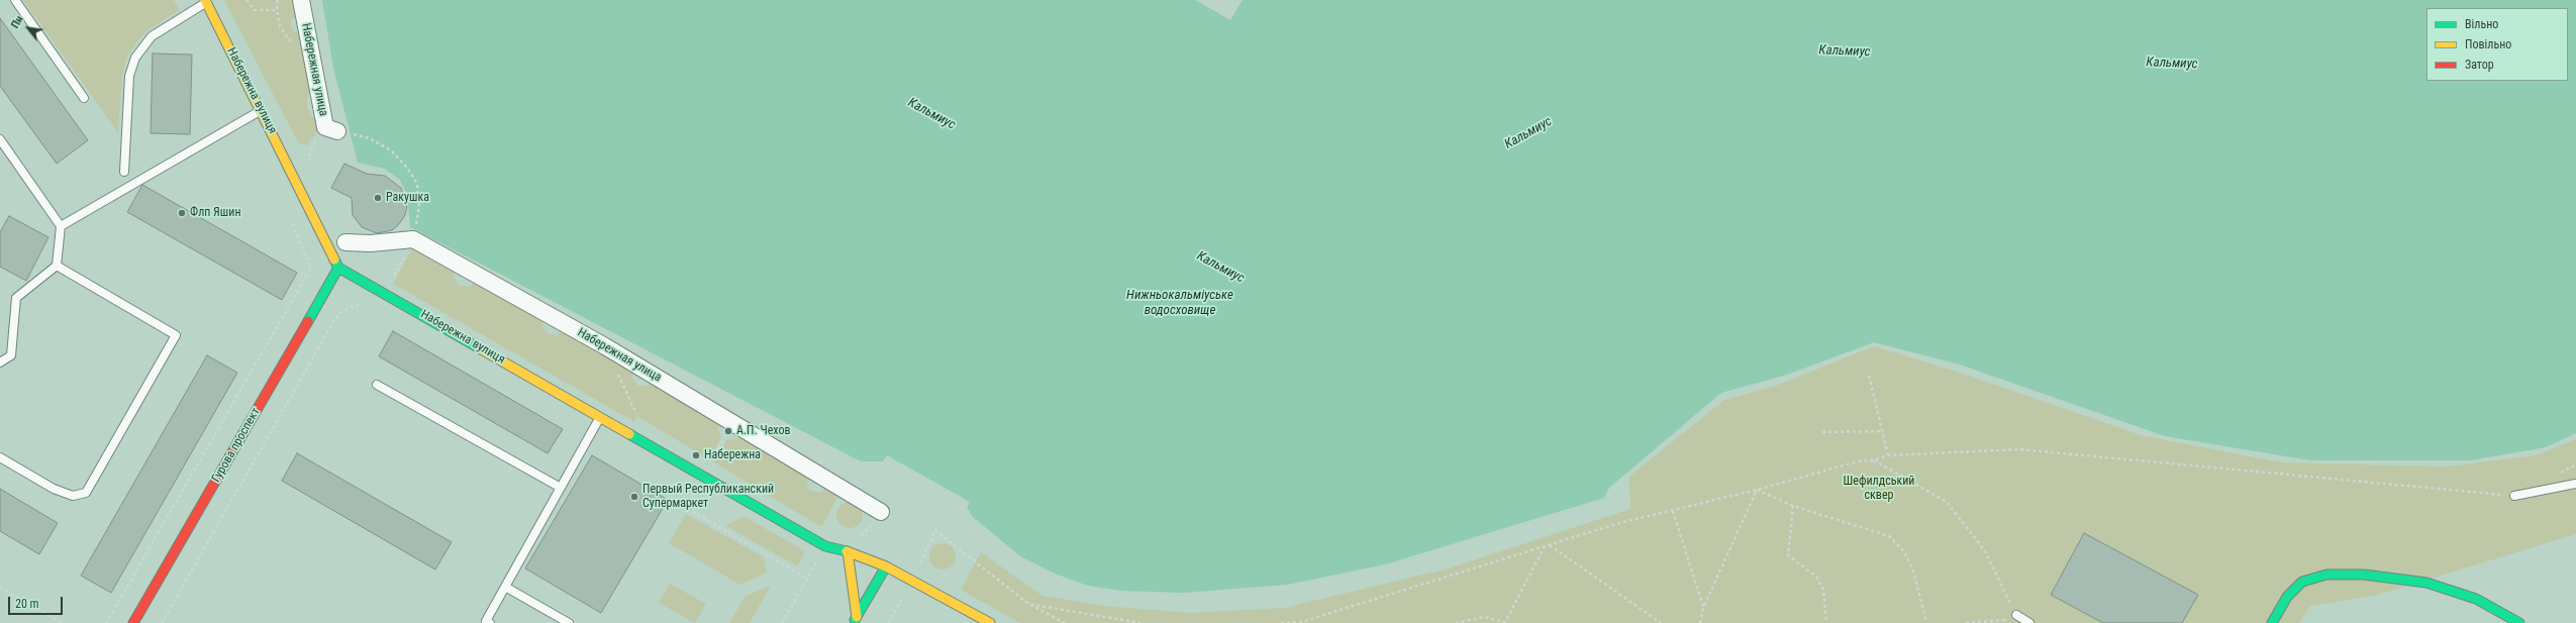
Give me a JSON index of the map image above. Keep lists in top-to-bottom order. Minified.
{"streets":{"main road":["Набережна вулиця","Гурова проспект"],"street":["Набережная улица"]},"crossings":[["Набережна вулиця","Гурова проспект"]],"water":["Кальмиус","Нижньокальміуське водосховище"],"parks":["Шефилдський сквер"],"places":["Ракушка","Флп Яшин","А.П. Чехов","Набережна","Первый Республиканский Супермаркет"],"legend":["Вільно","Повільно","Затор"],"scale_bar":"20 m","north":"top left"}
